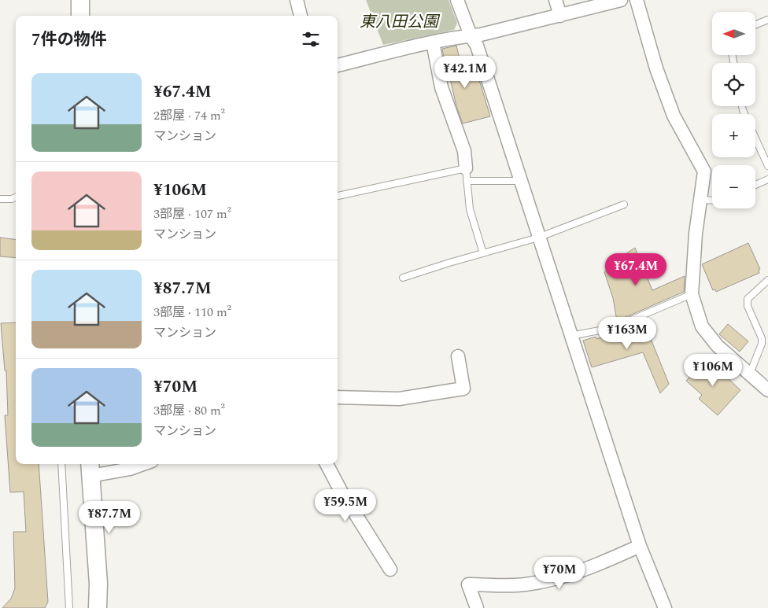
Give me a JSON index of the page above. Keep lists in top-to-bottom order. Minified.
{"parks":["東八田公園"],"north":"left","page":{"map_buttons":["+","−"],"heading":"7件の物件","price":["¥42.1M","¥67.4M","¥163M","¥106M","¥59.5M","¥87.7M","¥70M"],"list":[{"name":"¥67.4M","note":"2部屋 · 74 m² · マンション"},{"name":"¥106M","note":"3部屋 · 107 m² · マンション"},{"name":"¥87.7M","note":"3部屋 · 110 m² · マンション"},{"name":"¥70M","note":"3部屋 · 80 m² · マンション"}]}}
